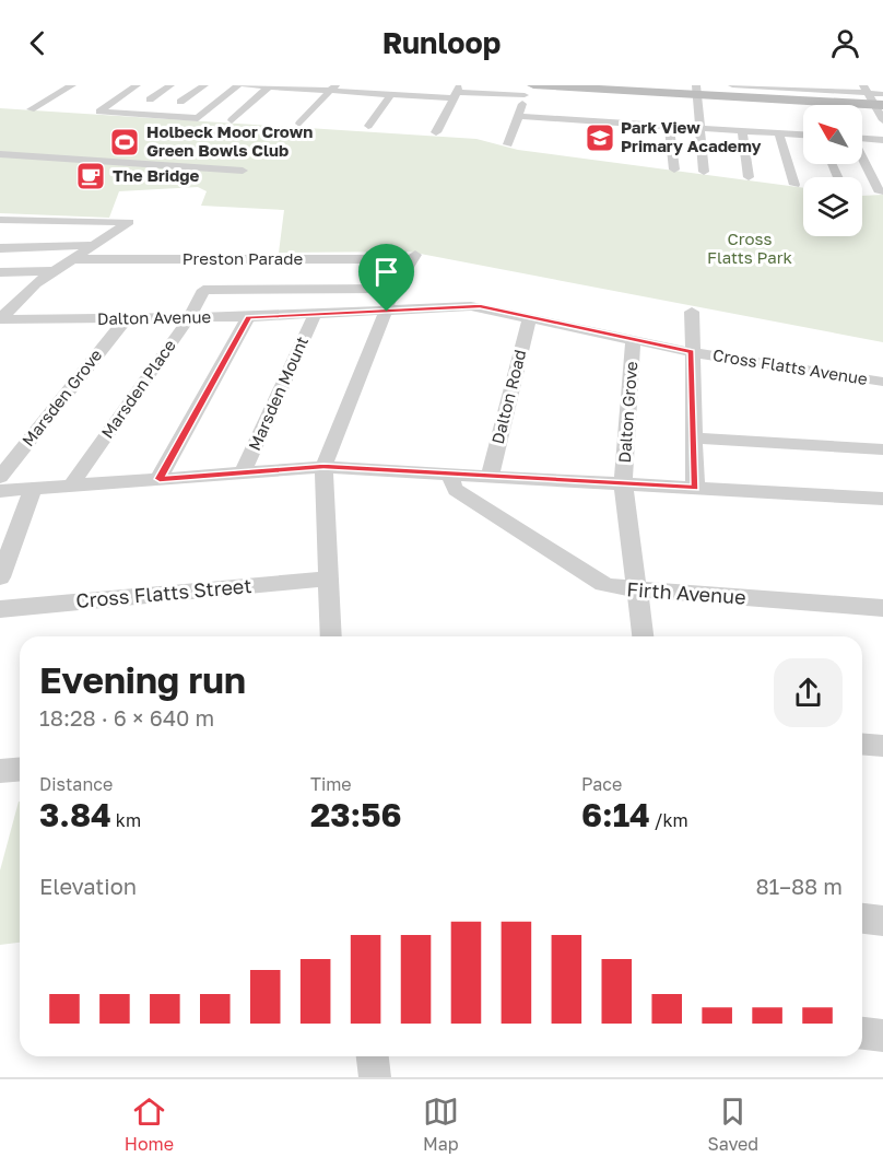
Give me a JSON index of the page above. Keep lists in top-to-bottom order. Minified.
{"streets":{"street":["Preston Parade","Dalton Avenue","Cross Flatts Avenue","Marsden Place","Marsden Mount","Dalton Road","Marsden Grove","Dalton Grove","Cross Flatts Street","Firth Avenue"]},"crossings":[["Preston Parade","Marsden Place"],["Dalton Avenue","Cross Flatts Avenue"],["Dalton Avenue","Marsden Place"],["Dalton Avenue","Marsden Mount"],["Dalton Avenue","Marsden Grove"],["Cross Flatts Avenue","Dalton Road"],["Cross Flatts Avenue","Dalton Grove"],["Dalton Grove","Firth Avenue"]],"parks":["Cross Flatts Park"],"places":{"school or university":["Park View Primary Academy"],"sports":["Holbeck Moor Crown Green Bowls Club"],"cafe":["The Bridge"]},"north":"top left","page":{"header":"Runloop","heading":["Evening run","18:28 · 6 × 640 m"],"stats":[["Distance","3.84 km"],["Time","23:56"],["Pace","6:14 /km"]],"chart":["Elevation","81–88 m"],"tabs":["Home","Map","Saved"]}}
